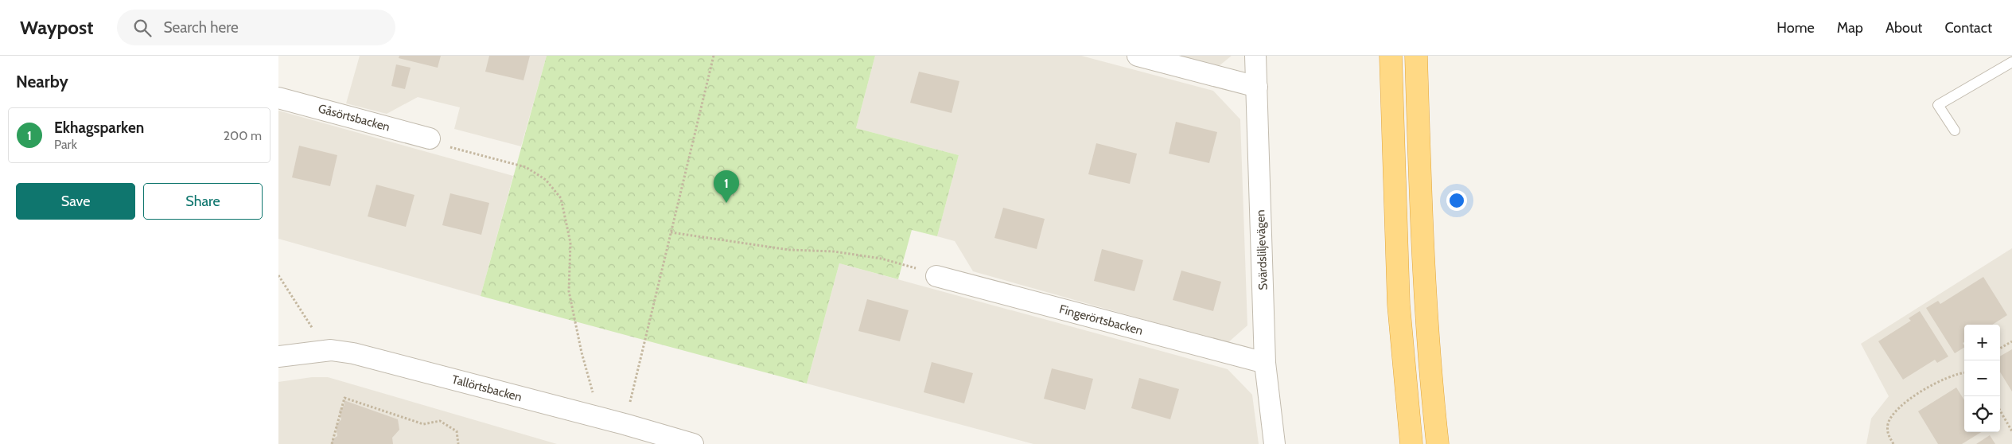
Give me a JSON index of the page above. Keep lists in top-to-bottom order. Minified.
{"streets":{"street":["Gåsörtsbacken","Svärdsliljevägen","Fingerörtsbacken","Tallörtsbacken"]},"crossings":[["Svärdsliljevägen","Fingerörtsbacken"]],"page":{"header":"Waypost","search":"Search here","nav":["Home","Map","About","Contact"],"heading":"Nearby","list":[{"mark":"1","name":"Ekhagsparken","note":"Park","value":"200 m"}],"pins":"1","buttons":["Save","Share"],"map_buttons":["+","−"]}}
